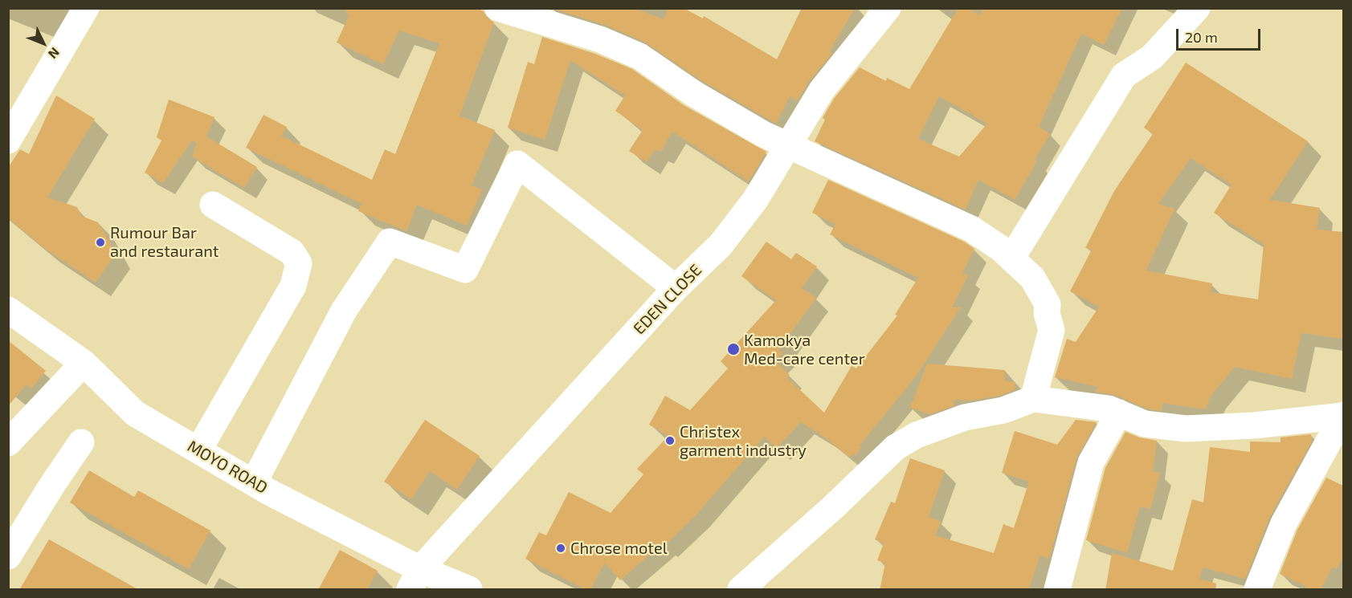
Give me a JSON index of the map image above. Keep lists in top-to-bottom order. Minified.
{"streets":{"street":["EDEN CLOSE","MOYO ROAD"]},"crossings":[["EDEN CLOSE","MOYO ROAD"]],"places":["Rumour Bar and restaurant","Kamokya Med-care center","Christex garment industry","Chrose motel"],"scale_bar":"20 m","north":"bottom right"}
